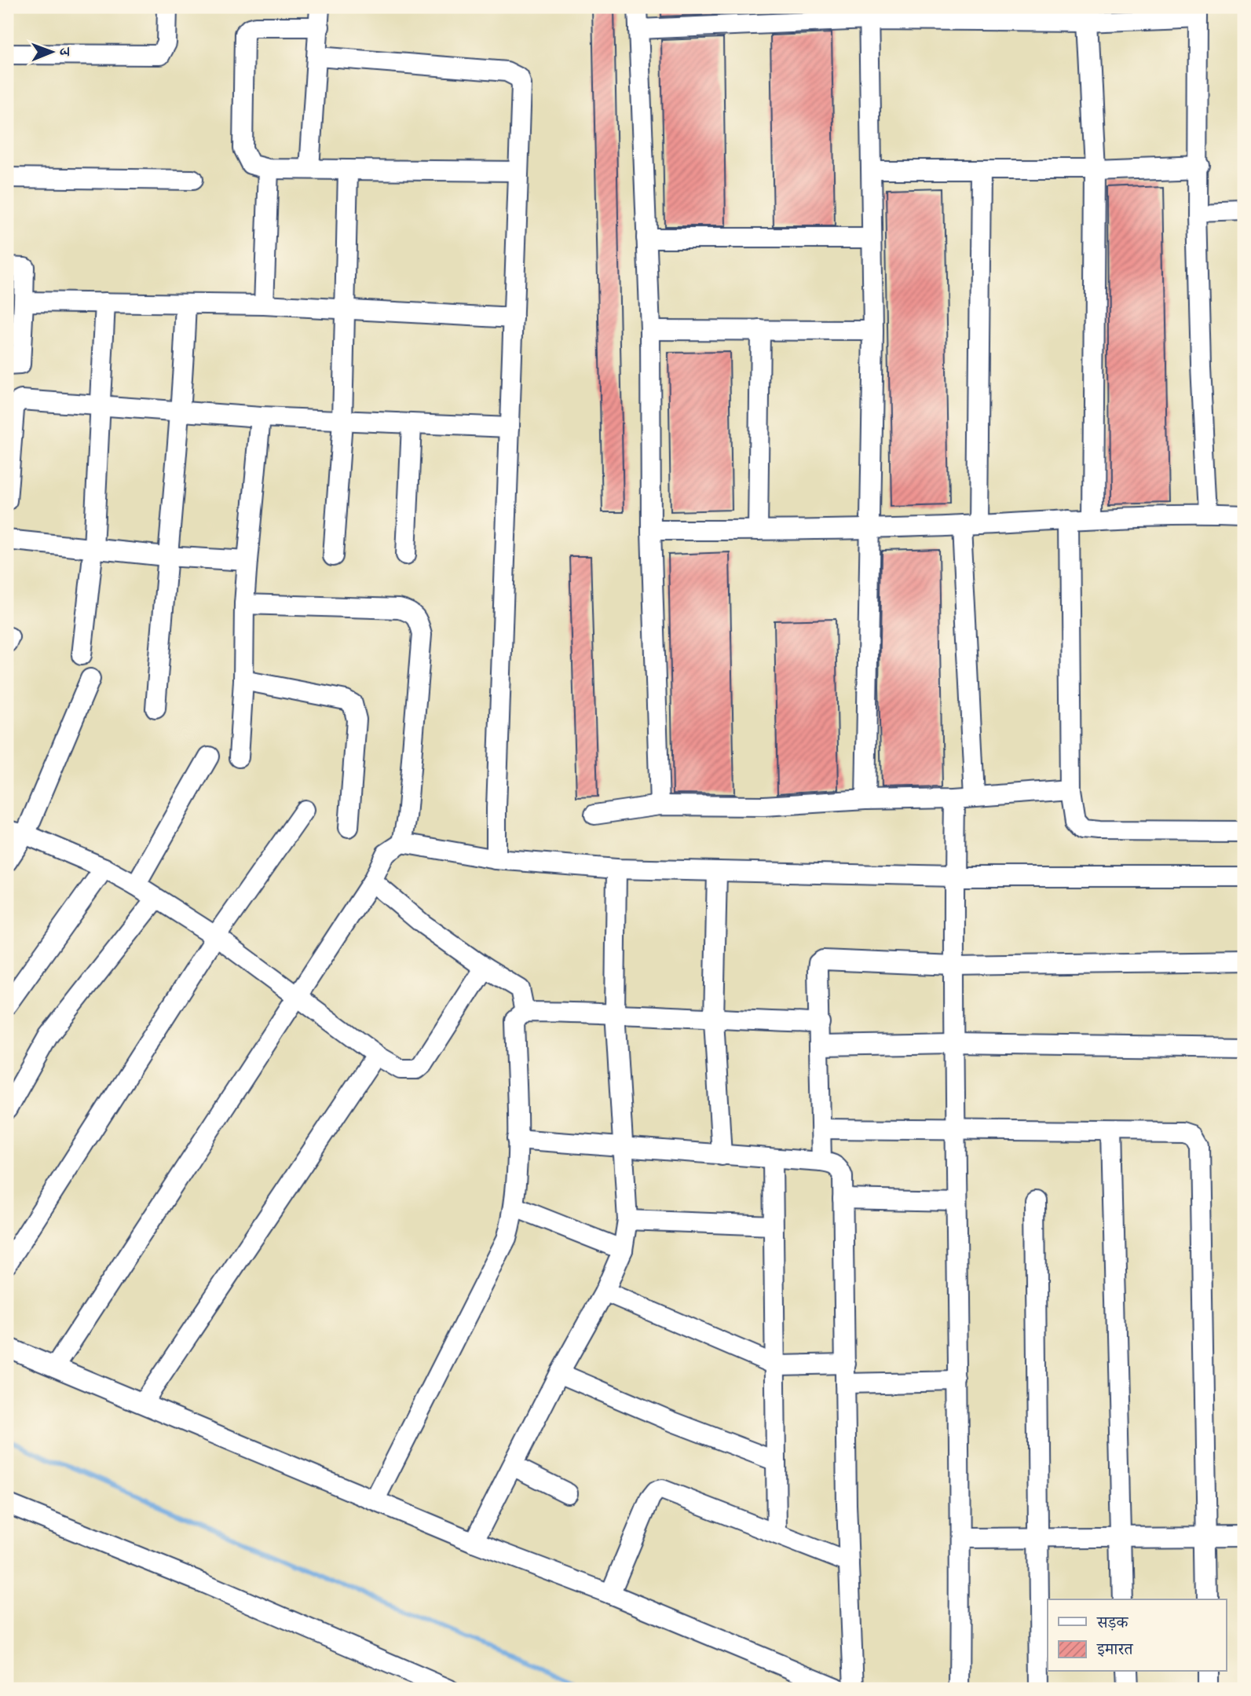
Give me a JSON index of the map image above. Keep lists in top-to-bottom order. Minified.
{"legend":["सड़क","इमारत"],"north":"right"}
